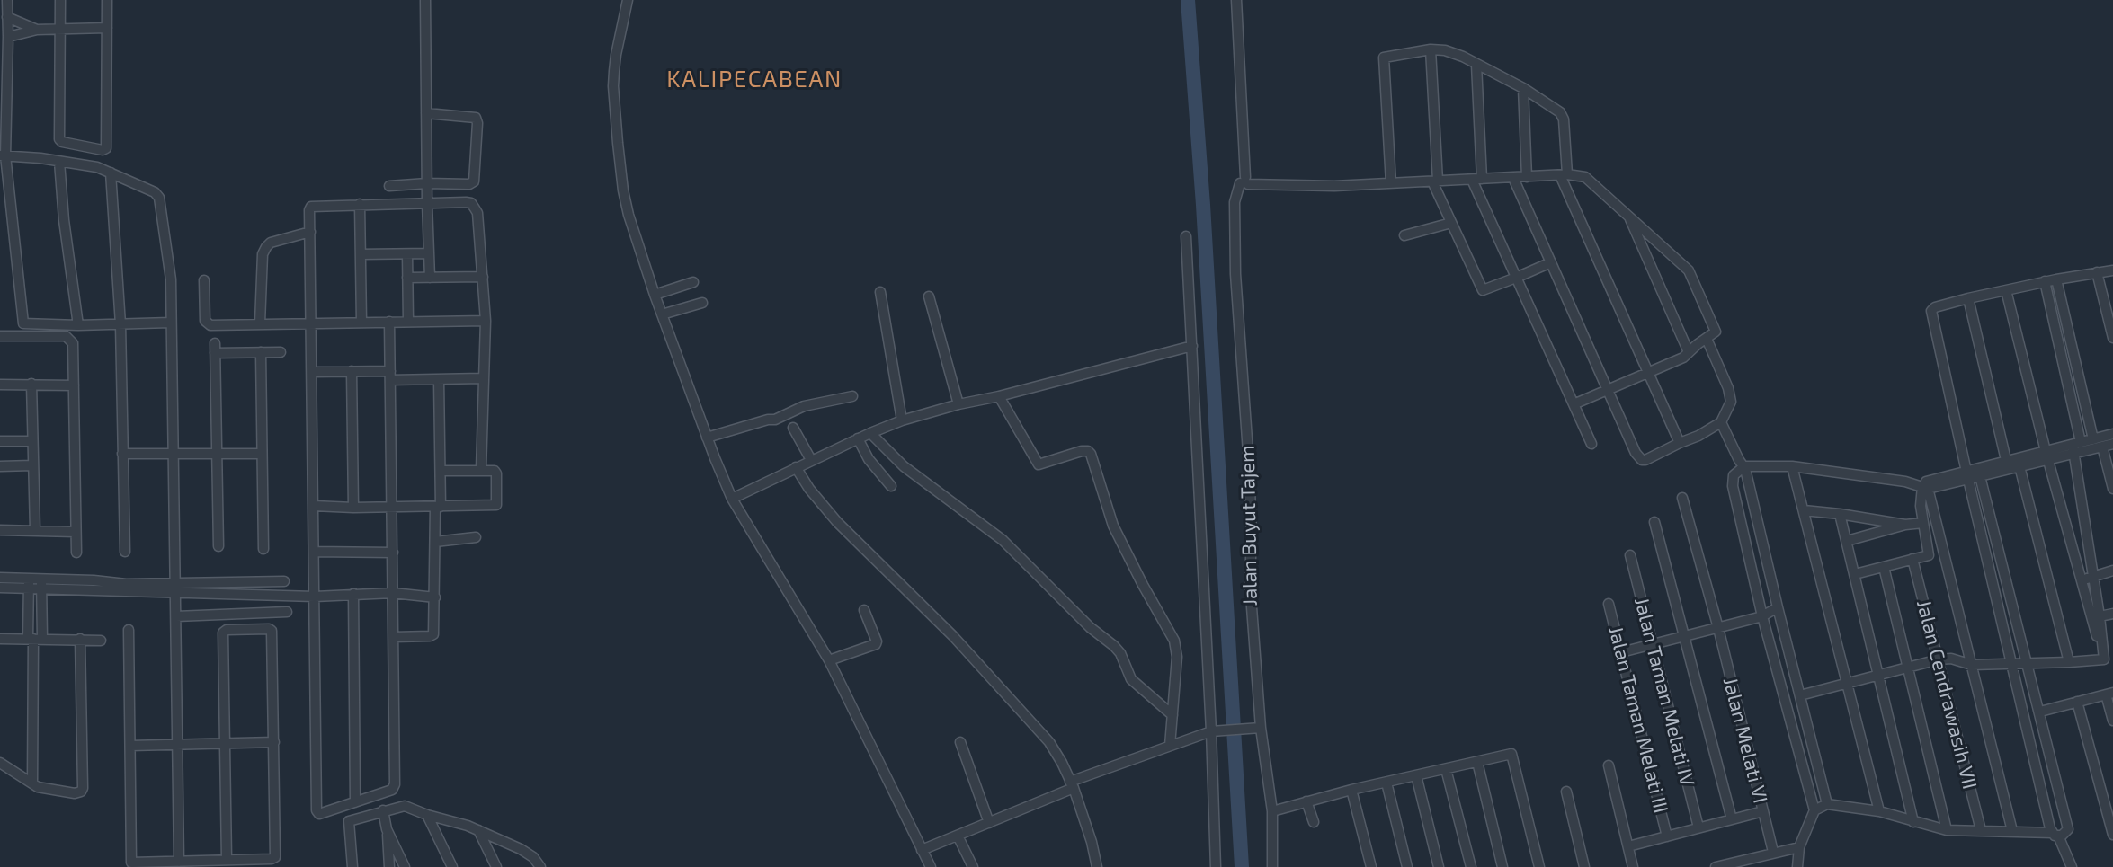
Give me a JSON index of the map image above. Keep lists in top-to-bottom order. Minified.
{"streets":{"street":["Jalan Buyut Tajem","Jalan Taman Melati IV","Jalan Cendrawasih VII","Jalan Taman Melati III","Jalan Melati VI"]},"districts":["KALIPECABEAN"]}
